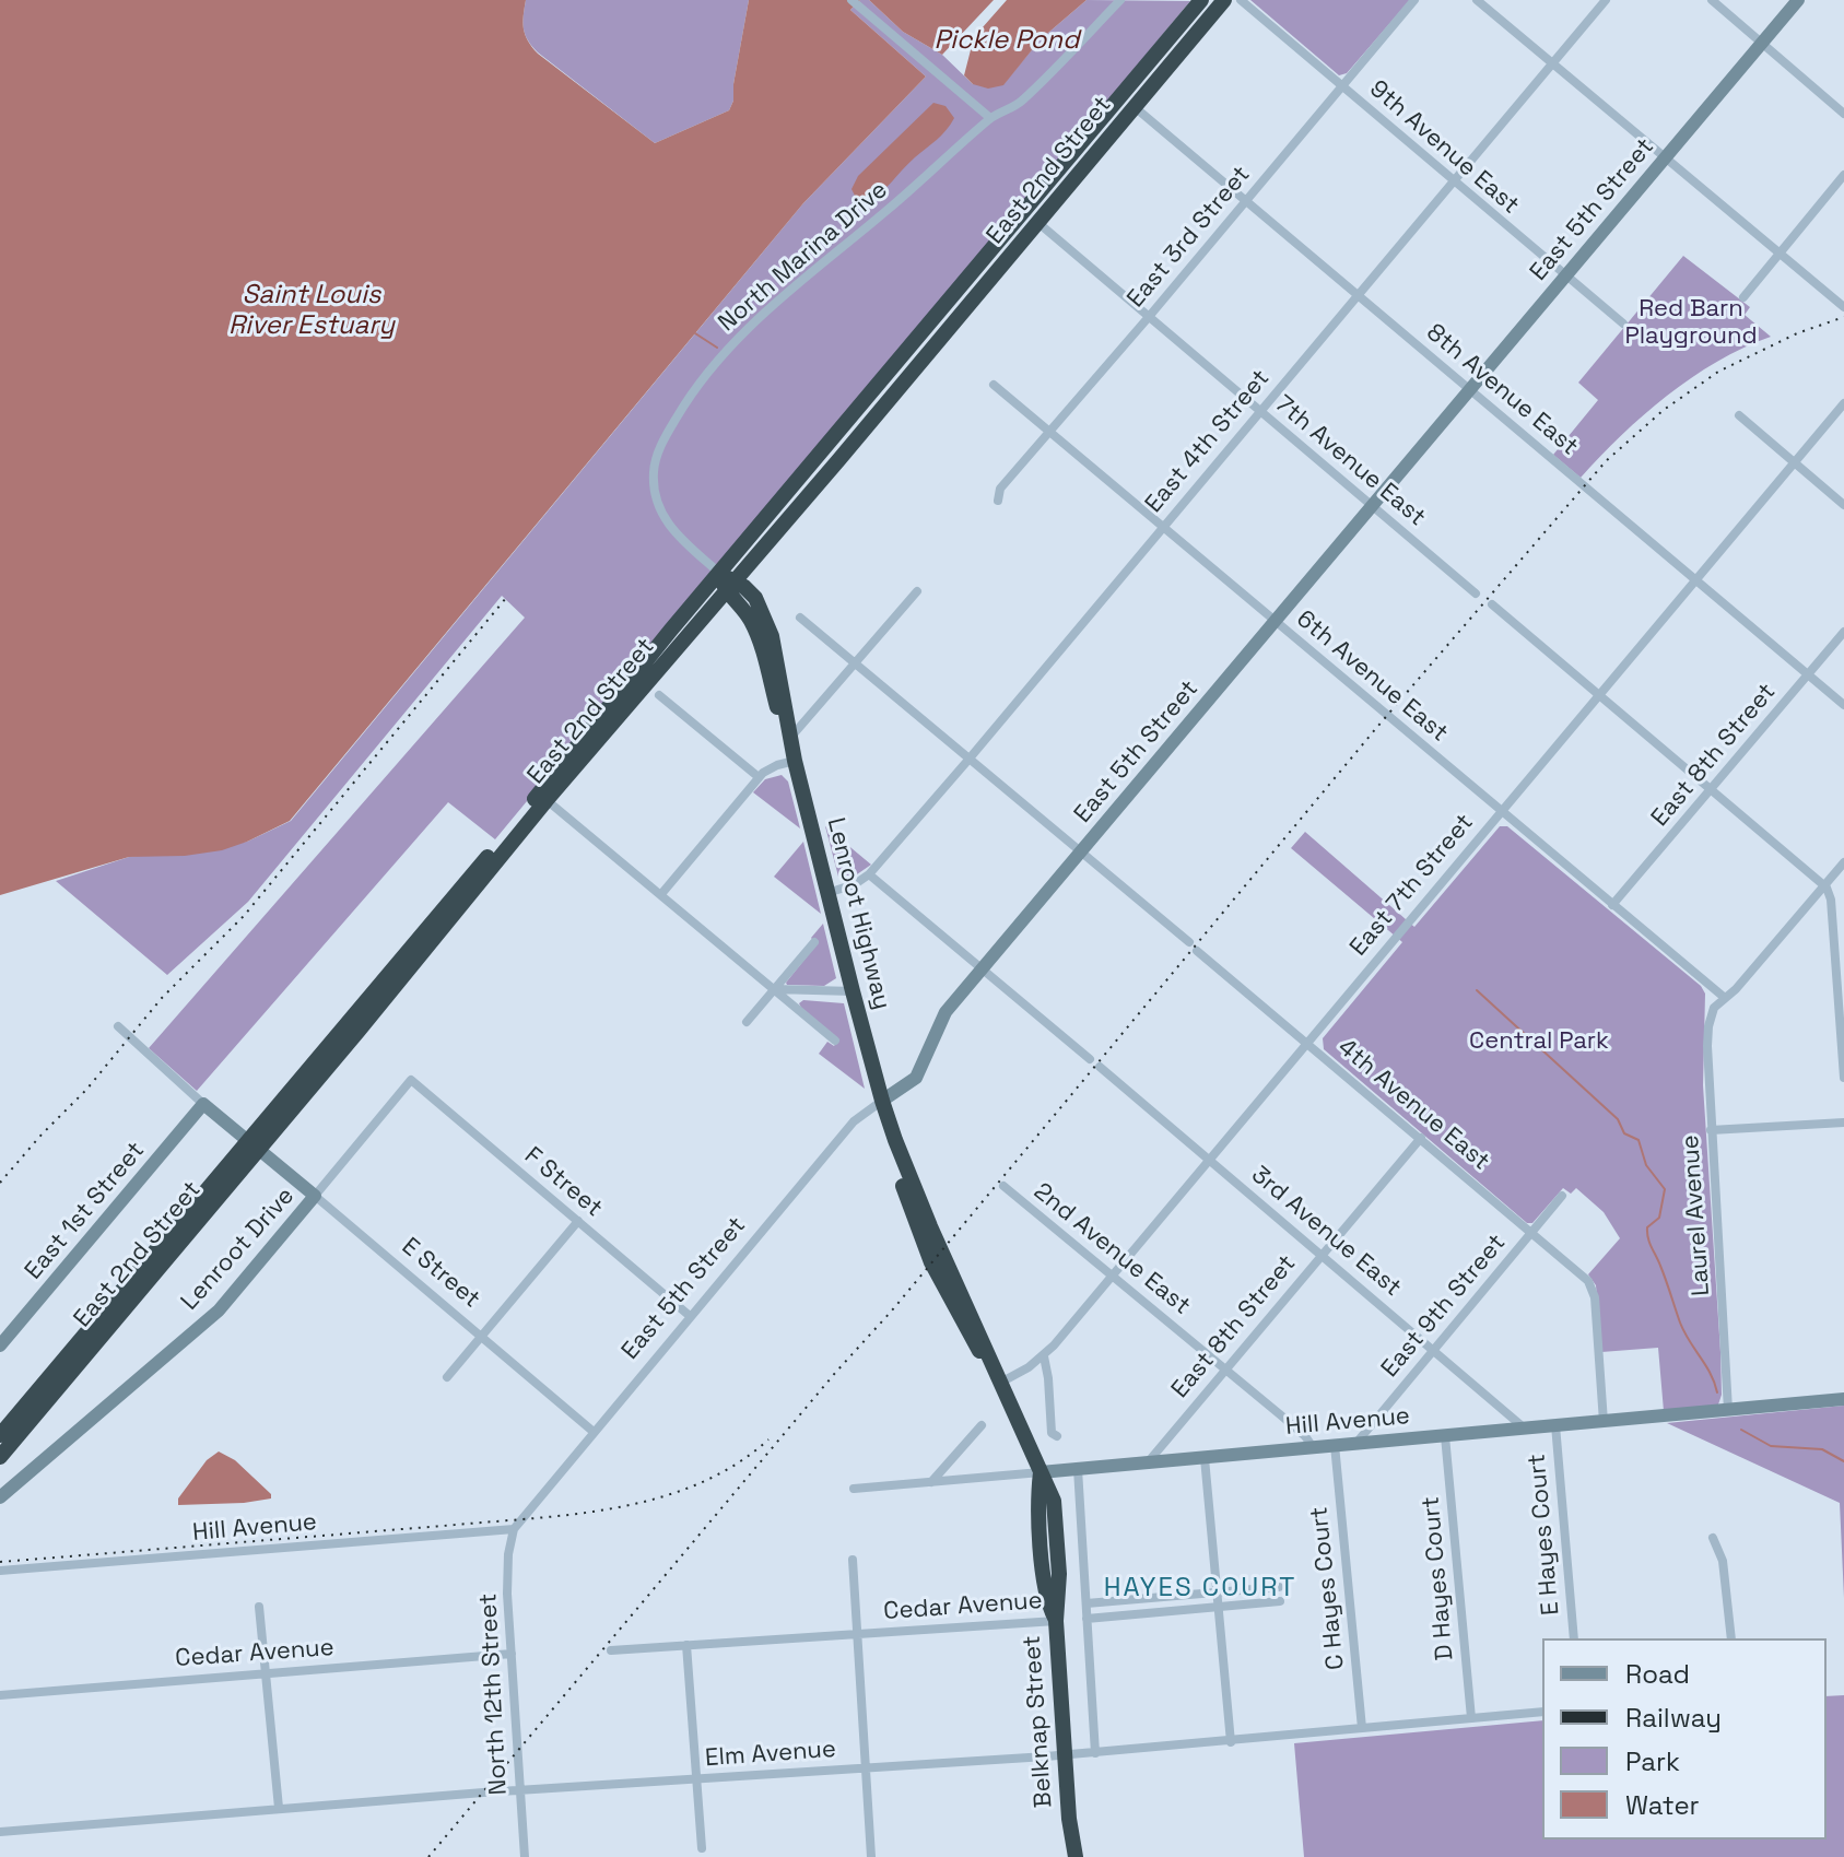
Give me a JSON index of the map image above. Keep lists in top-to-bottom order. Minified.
{"streets":{"highway":["East 2nd Street","Lenroot Highway","Belknap Street"],"street":["9th Avenue East","East 5th Street","East 3rd Street","North Marina Drive","8th Avenue East","East 4th Street","7th Avenue East","6th Avenue East","East 8th Street","East 7th Street","4th Avenue East","F Street","East 1st Street","Laurel Avenue","3rd Avenue East","Lenroot Drive","2nd Avenue East","E Street","East 9th Street","Hill Avenue","E Hayes Court","D Hayes Court","C Hayes Court","Cedar Avenue","North 12th Street","Elm Avenue"]},"crossings":[["9th Avenue East","East 5th Street"],["9th Avenue East","East 3rd Street"],["9th Avenue East","East 4th Street"],["East 2nd Street","North Marina Drive"],["East 2nd Street","8th Avenue East"],["East 2nd Street","7th Avenue East"],["East 2nd Street","Lenroot Highway"],["East 2nd Street","E Street"],["East 5th Street","8th Avenue East"],["East 5th Street","7th Avenue East"],["East 5th Street","6th Avenue East"],["East 5th Street","Lenroot Highway"],["East 5th Street","4th Avenue East"],["East 5th Street","F Street"],["East 5th Street","E Street"],["East 5th Street","Hill Avenue"],["East 5th Street","North 12th Street"],["East 3rd Street","8th Avenue East"],["East 3rd Street","7th Avenue East"],["East 3rd Street","6th Avenue East"],["North Marina Drive","Lenroot Highway"],["8th Avenue East","East 4th Street"],["8th Avenue East","East 8th Street"],["8th Avenue East","East 7th Street"],["East 4th Street","7th Avenue East"],["East 4th Street","6th Avenue East"],["East 4th Street","Lenroot Highway"],["East 4th Street","4th Avenue East"],["6th Avenue East","East 8th Street"],["6th Avenue East","East 7th Street"],["6th Avenue East","Laurel Avenue"],["East 8th Street","4th Avenue East"],["East 8th Street","3rd Avenue East"],["East 8th Street","2nd Avenue East"],["East 8th Street","Hill Avenue"],["East 7th Street","Lenroot Highway"],["East 7th Street","4th Avenue East"],["East 7th Street","3rd Avenue East"],["East 7th Street","2nd Avenue East"],["Lenroot Highway","Hill Avenue"],["Lenroot Highway","Belknap Street"],["4th Avenue East","East 9th Street"],["4th Avenue East","Hill Avenue"],["F Street","Lenroot Drive"],["East 1st Street","E Street"],["Laurel Avenue","Hill Avenue"],["3rd Avenue East","East 9th Street"],["3rd Avenue East","Hill Avenue"],["Lenroot Drive","E Street"],["2nd Avenue East","Hill Avenue"],["East 9th Street","Hill Avenue"],["Hill Avenue","E Hayes Court"],["Hill Avenue","D Hayes Court"],["Hill Avenue","C Hayes Court"],["Hill Avenue","North 12th Street"],["Hill Avenue","Belknap Street"],["D Hayes Court","Elm Avenue"],["C Hayes Court","Elm Avenue"],["Cedar Avenue","North 12th Street"],["Cedar Avenue","Belknap Street"],["North 12th Street","Elm Avenue"],["Belknap Street","Elm Avenue"]],"districts":["HAYES COURT"],"water":["Pickle Pond","Saint Louis River Estuary"],"parks":["Red Barn Playground","Central Park"],"legend":["Road","Railway","Park","Water"]}
